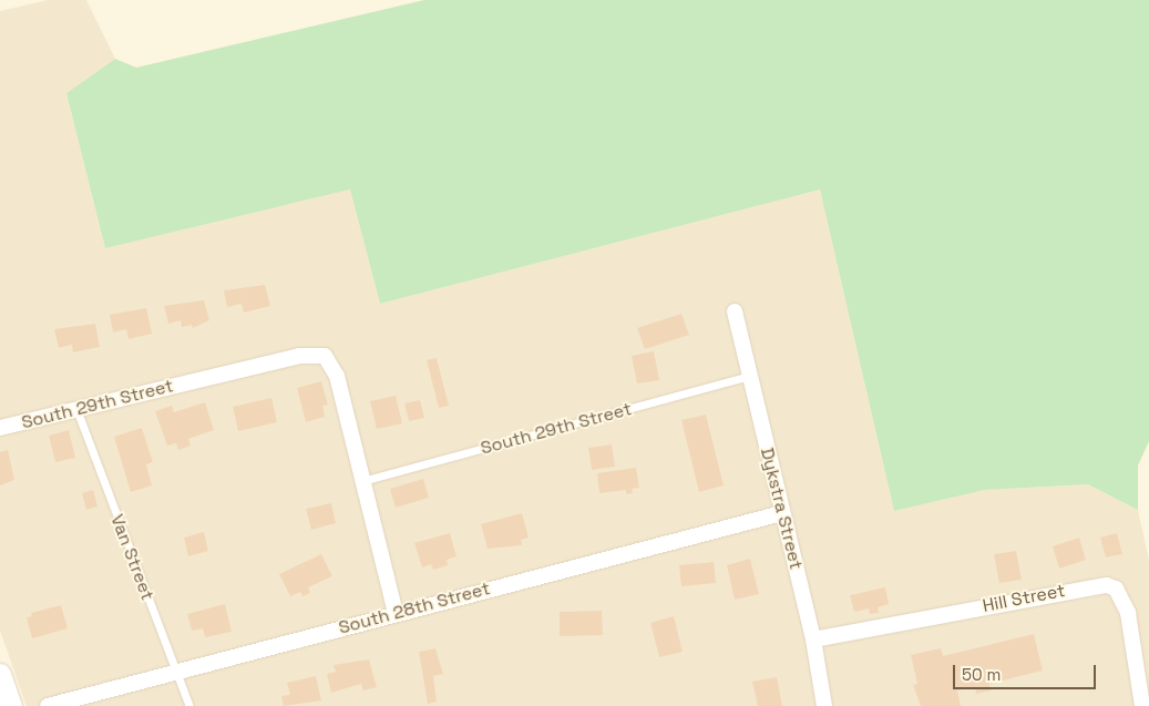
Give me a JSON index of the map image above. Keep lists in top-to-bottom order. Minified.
{"streets":{"street":["South 29th Street","Dykstra Street","Hill Street","South 28th Street"],"lane":["Van Street"]},"crossings":[["South 29th Street","Dykstra Street"],["South 29th Street","Van Street"],["Dykstra Street","Hill Street"],["Dykstra Street","South 28th Street"],["Van Street","South 28th Street"]],"scale_bar":"50 m"}
